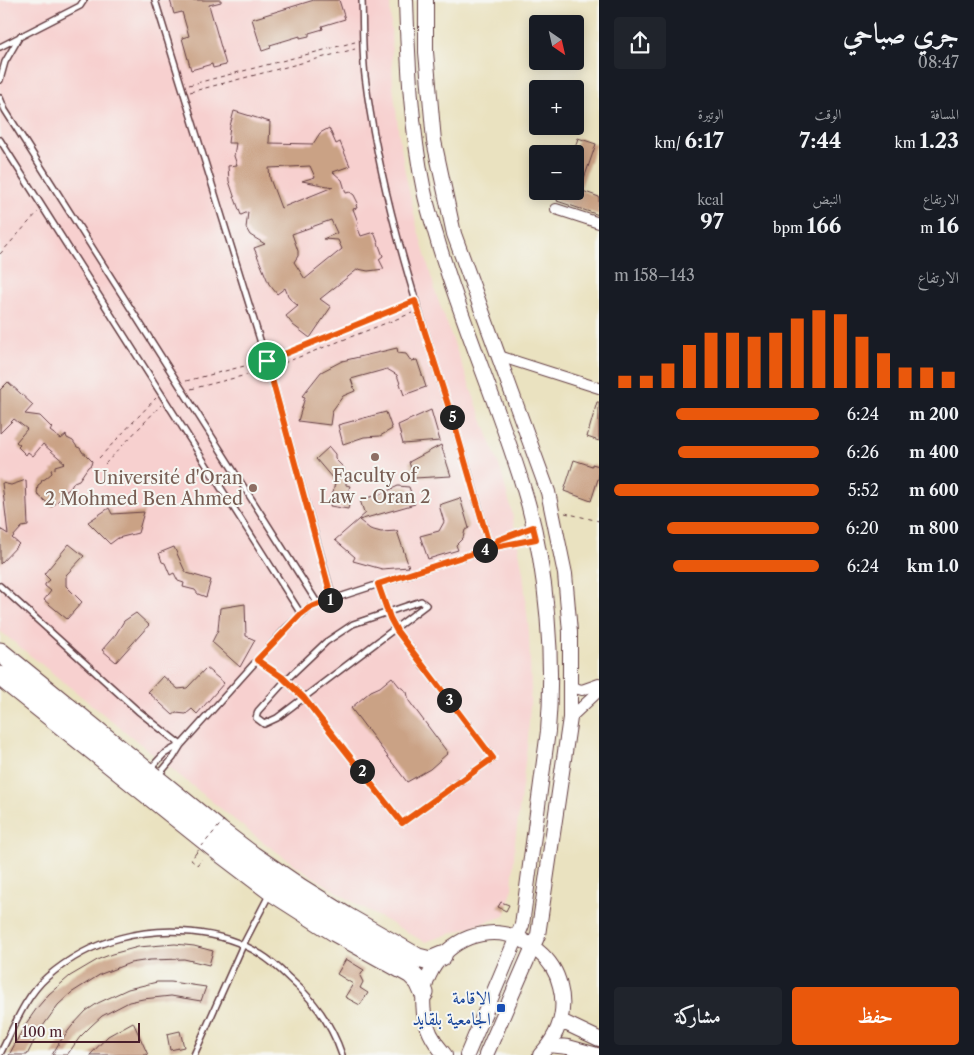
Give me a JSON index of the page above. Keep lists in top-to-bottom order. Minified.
{"places":{"other":["Faculty of Law - Oran 2","Université d'Oran 2 Mohmed Ben Ahmed"],"transit":["الاقامة الجامعية بلقايد"]},"scale_bar":"100 m","north":"bottom right","page":{"heading":["جري صباحي","08:47"],"map_buttons":["+","−"],"stats":[["المسافة","1.23 km"],["الوقت","7:44"],["الوتيرة","6:17 /km"],["الارتفاع","16 m"],["النبض","166 bpm"],["kcal","97"]],"chart":["الارتفاع","143–158 m"],"list":[{"name":"200 m","note":"6:24"},{"name":"400 m","note":"6:26"},{"name":"600 m","note":"5:52"},{"name":"800 m","note":"6:20"},{"name":"1.0 km","note":"6:24"}],"pins":["5","4","1","3","2"],"buttons":["حفظ","مشاركة"],"scale":"100 m"}}
